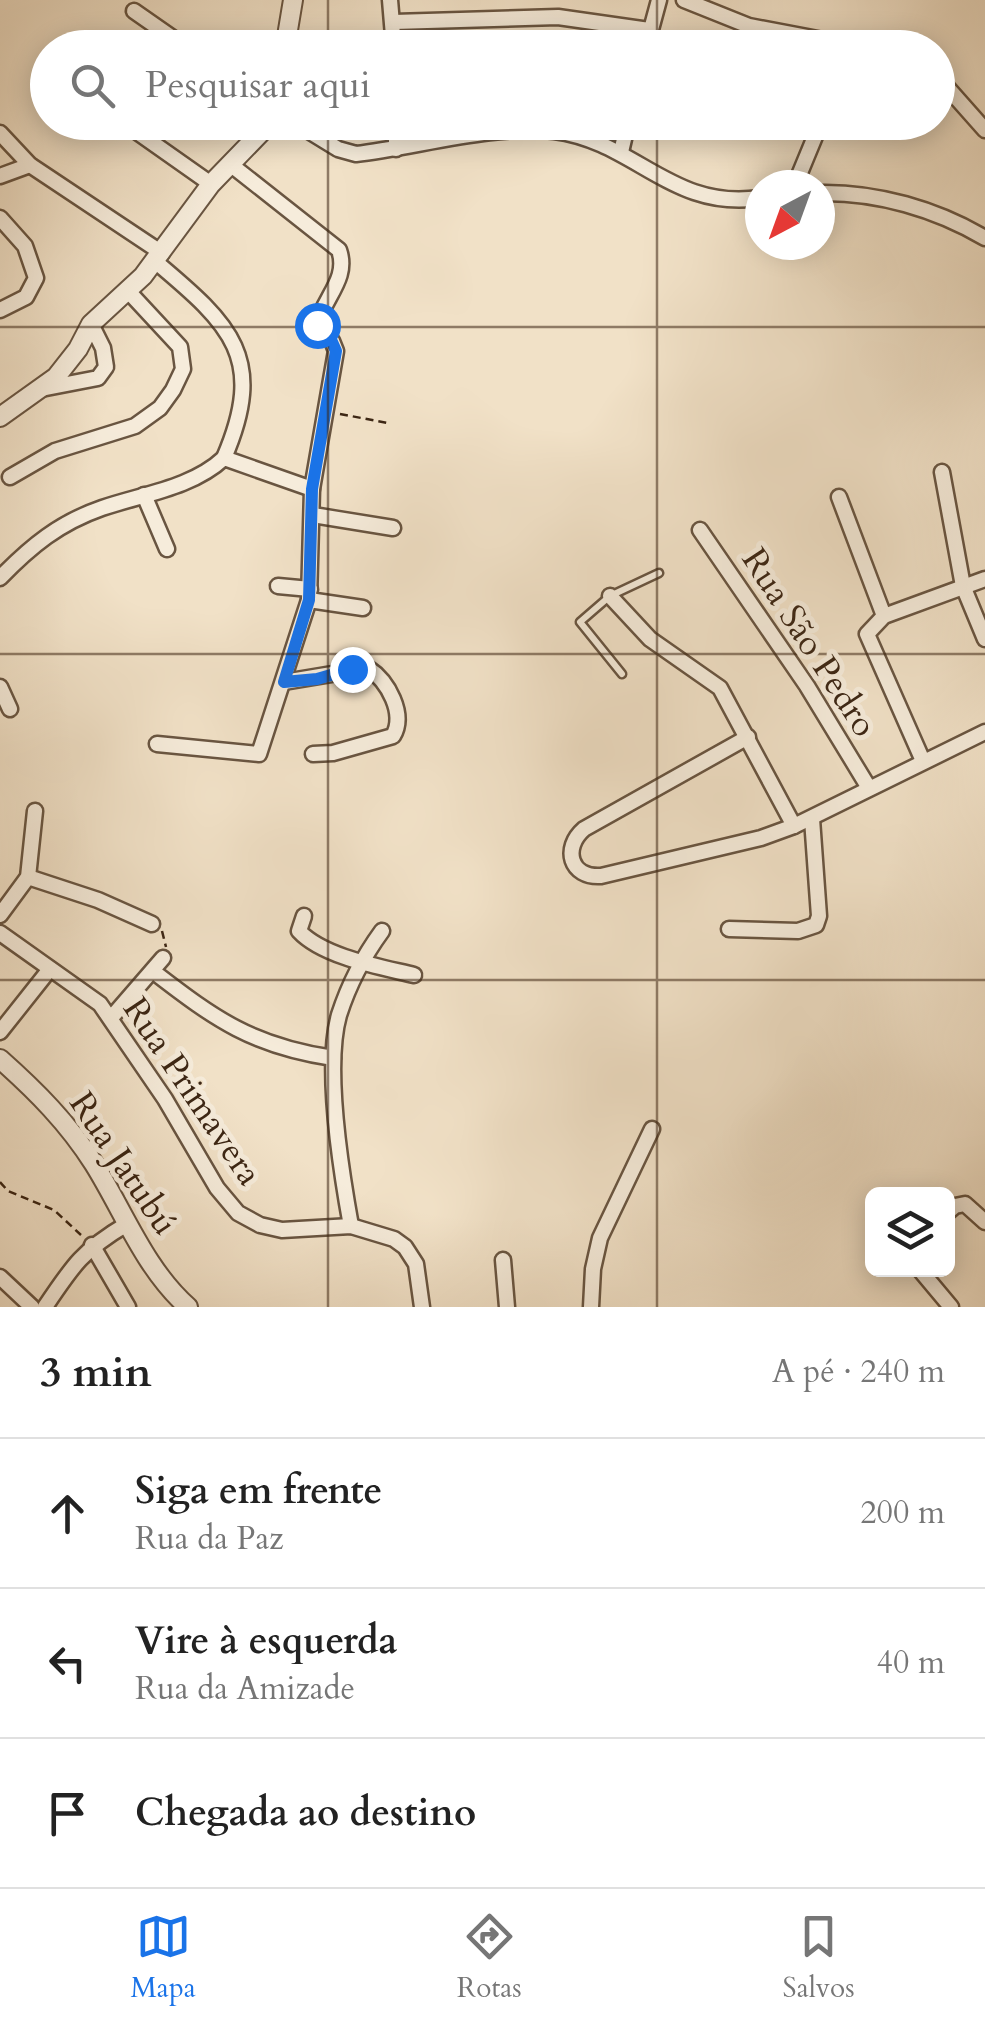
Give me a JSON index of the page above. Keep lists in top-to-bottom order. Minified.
{"streets":{"street":["Rua São Pedro","Rua Primavera","Rua Jatubú"]},"north":"bottom left","page":{"search":"Pesquisar aqui","heading":["3 min","A pé · 240 m"],"list":[["Siga em frente","Rua da Paz","200 m"],["Vire à esquerda","Rua da Amizade","40 m"],"Chegada ao destino"],"nav":["Mapa","Rotas","Salvos"]}}
